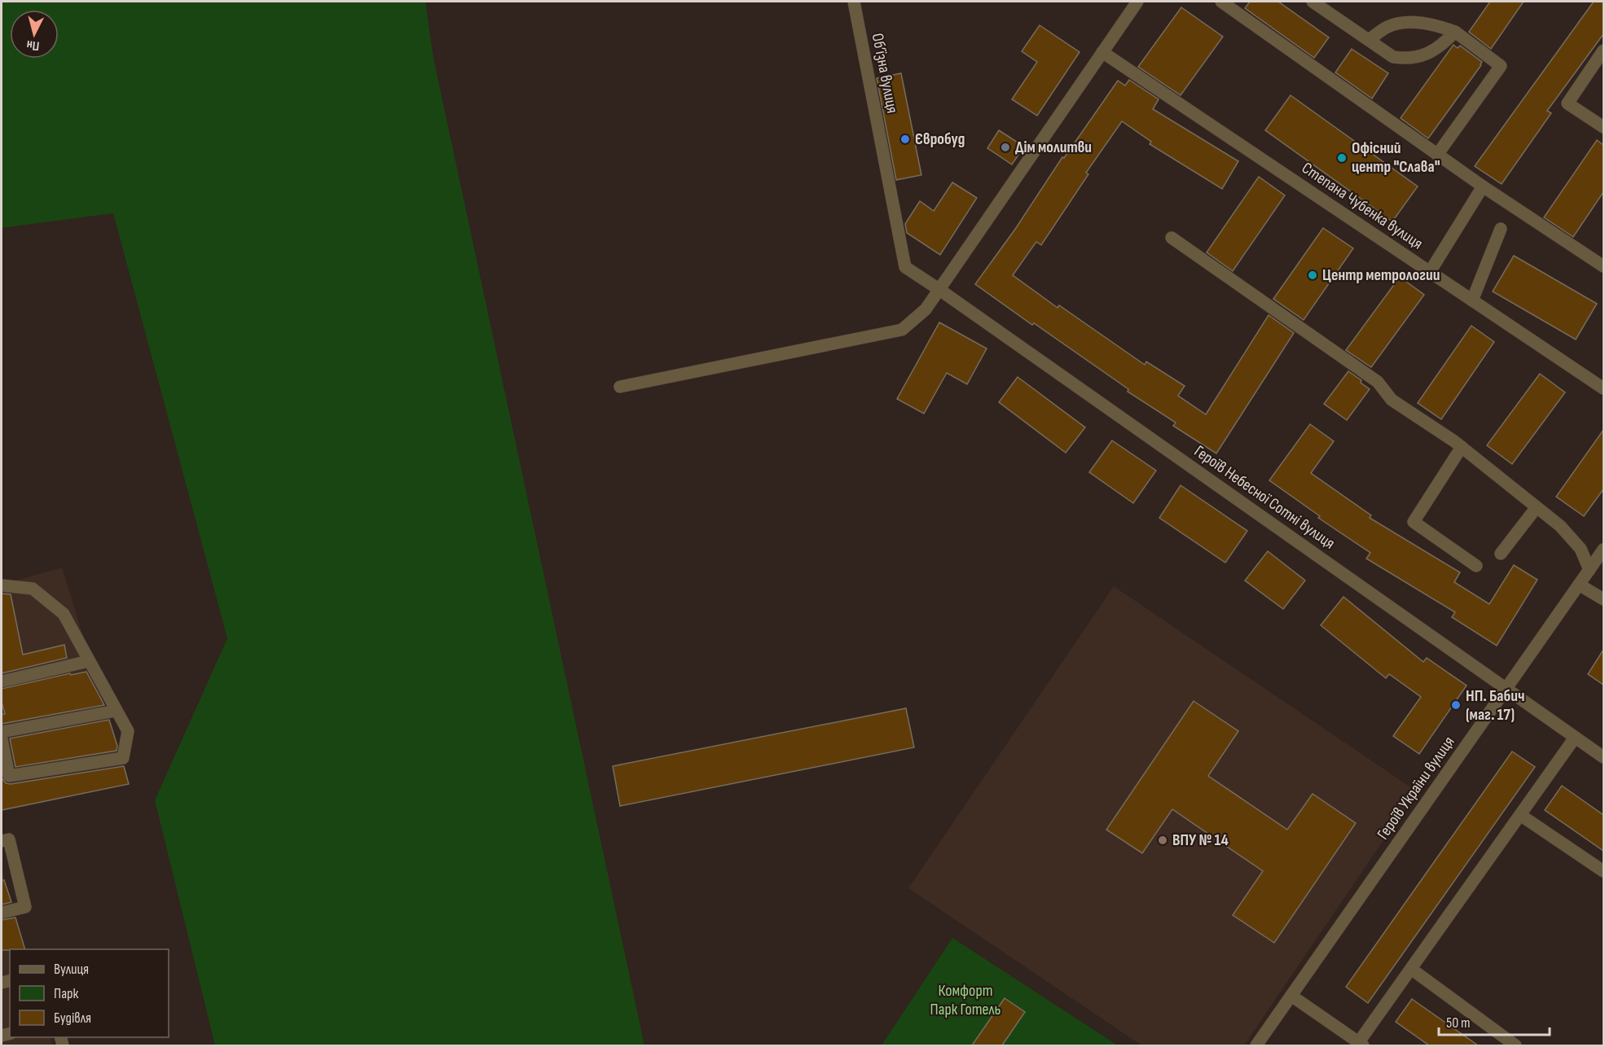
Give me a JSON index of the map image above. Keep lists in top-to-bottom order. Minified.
{"streets":{"street":["Об’їзна вулиця","Степана Чубенка вулиця","Героїв Небесної Сотні вулиця","Героїв України вулиця"]},"crossings":[["Об’їзна вулиця","Героїв Небесної Сотні вулиця"],["Героїв Небесної Сотні вулиця","Героїв України вулиця"]],"parks":["Комфорт Парк Готель"],"places":["Євробуд","Дім молитви","Офісний центр \"Слава\"","Центр метрологии","НП. Бабич (маг. 17)","ВПУ № 14"],"legend":["Вулиця","Парк","Будівля"],"scale_bar":"50 m","north":"bottom"}
